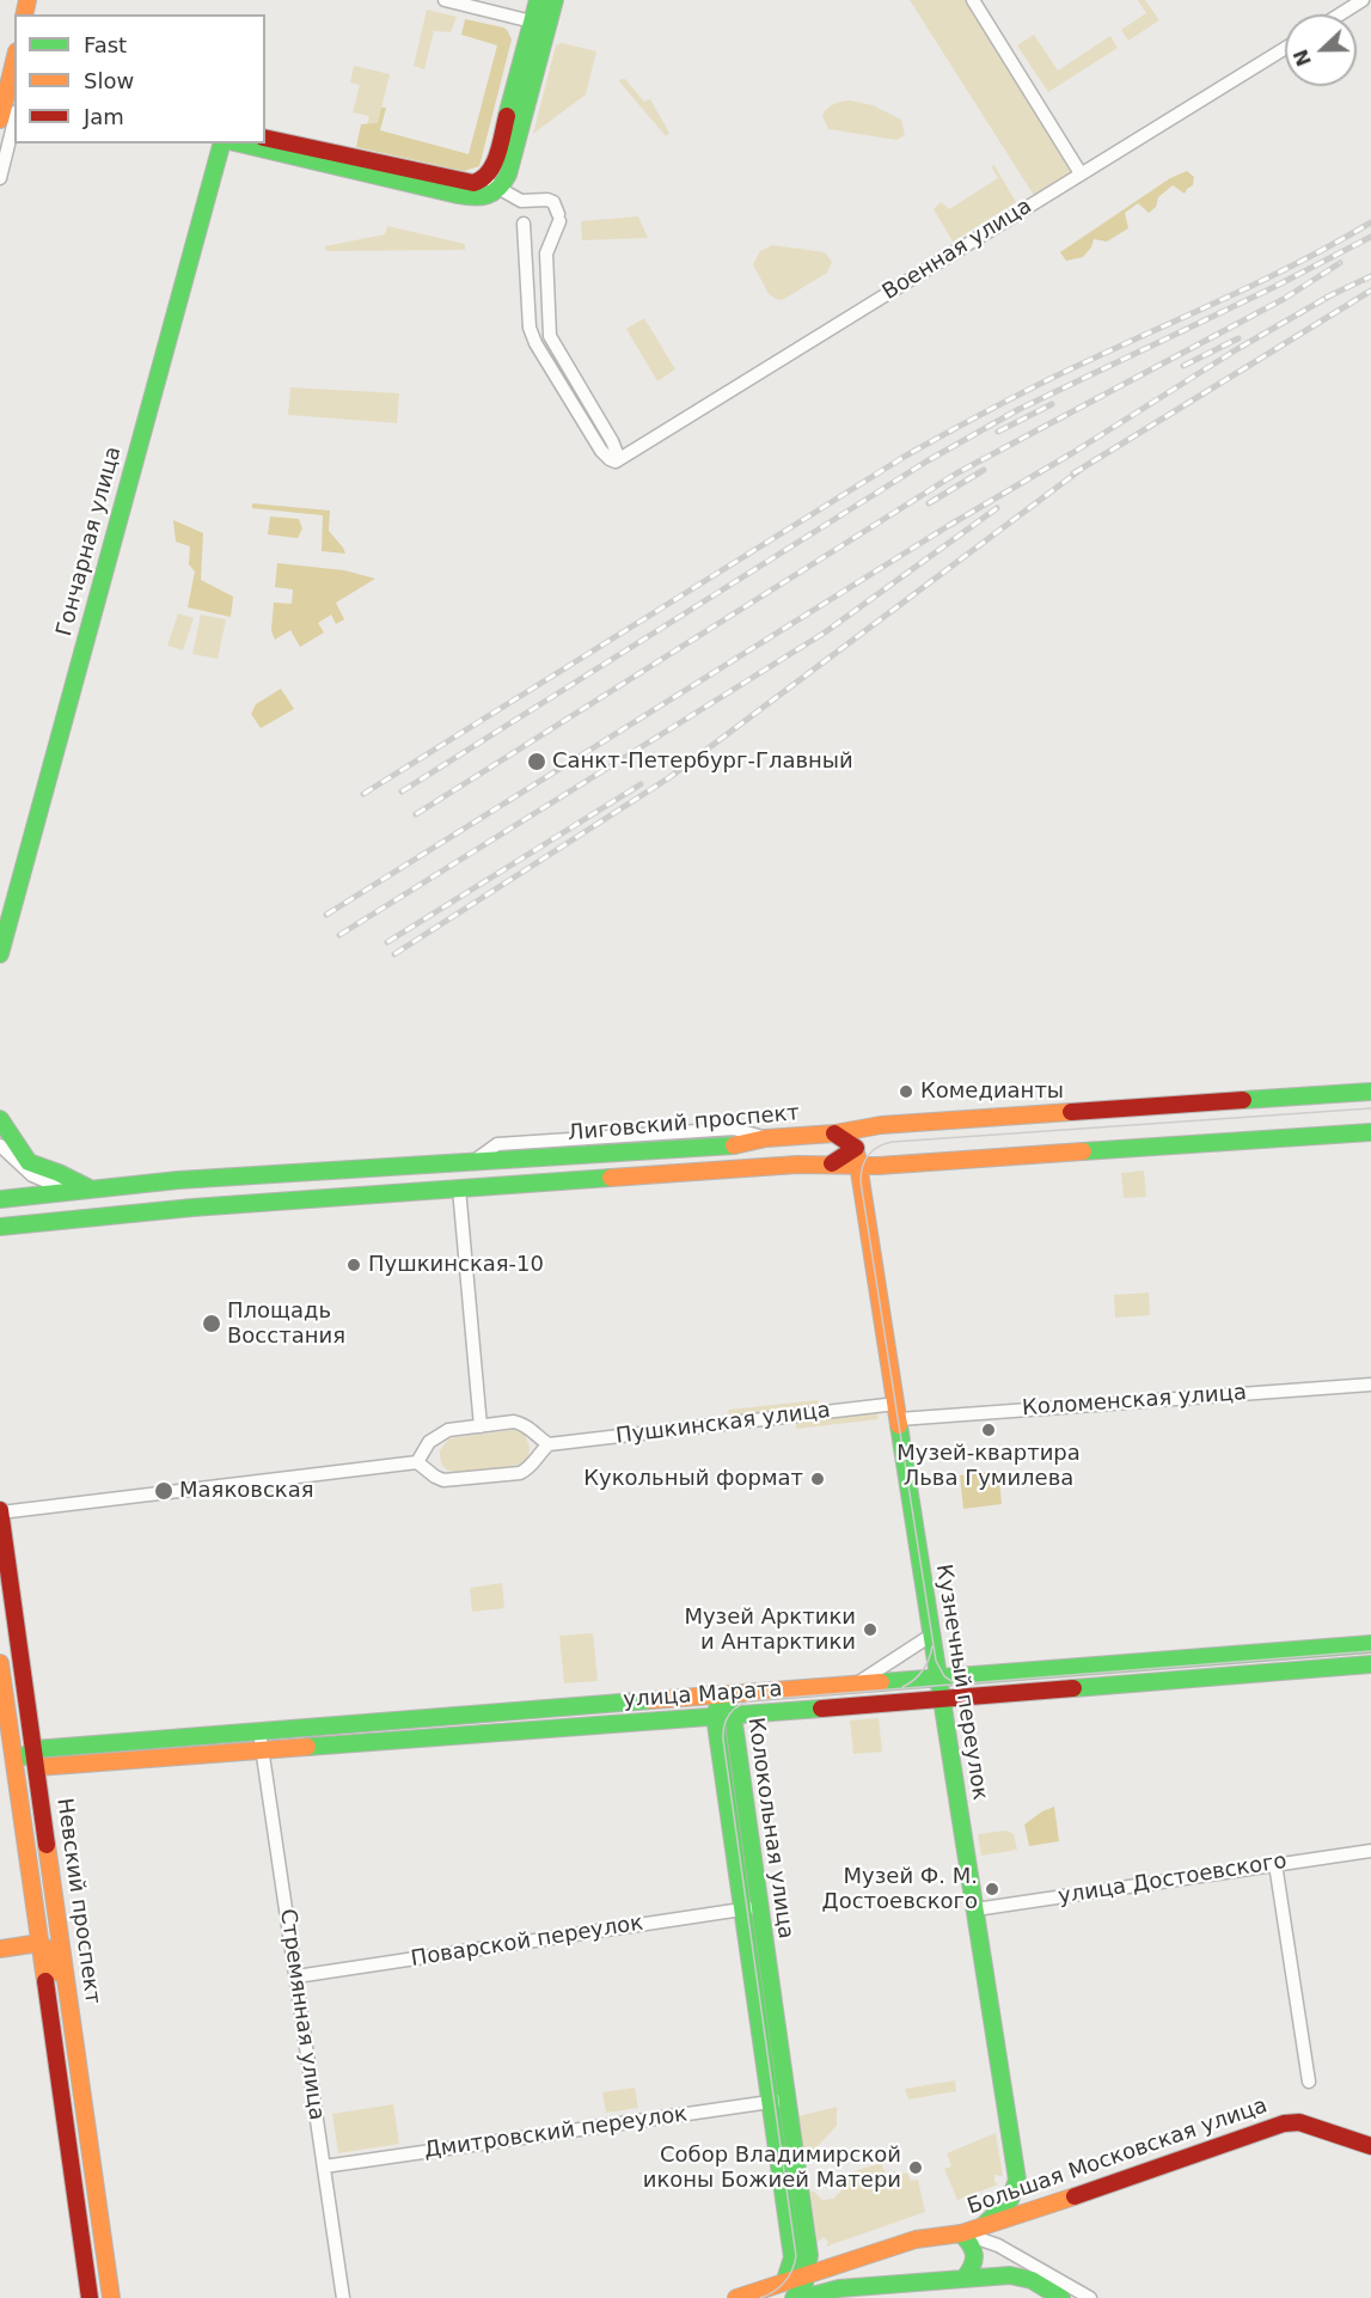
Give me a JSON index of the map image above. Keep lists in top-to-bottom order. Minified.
{"streets":{"main road":["Гончарная улица","Лиговский проспект","Кузнечный переулок","улица Марата","Колокольная улица","Невский проспект","Большая Московская улица"],"street":["Военная улица","Коломенская улица","Пушкинская улица","улица Достоевского","Поварской переулок","Стремянная улица","Дмитровский переулок"]},"crossings":[["Лиговский проспект","Кузнечный переулок"],["Коломенская улица","Пушкинская улица"],["Коломенская улица","Кузнечный переулок"],["Пушкинская улица","Кузнечный переулок"],["Кузнечный переулок","улица Марата"],["Кузнечный переулок","улица Достоевского"],["Кузнечный переулок","Большая Московская улица"],["улица Марата","Колокольная улица"],["улица Марата","Невский проспект"],["улица Марата","Стремянная улица"],["Колокольная улица","Поварской переулок"],["Колокольная улица","Дмитровский переулок"],["Колокольная улица","Большая Московская улица"],["Поварской переулок","Стремянная улица"],["Стремянная улица","Дмитровский переулок"]],"places":["Санкт-Петербург-Главный","Комедианты","Пушкинская-10","Площадь Восстания","Музей-квартира Льва Гумилева","Кукольный формат","Маяковская","Музей Арктики и Антарктики","Музей Ф. М. Достоевского","Собор Владимирской иконы Божией Матери"],"legend":["Fast","Slow","Jam"],"north":"left"}
